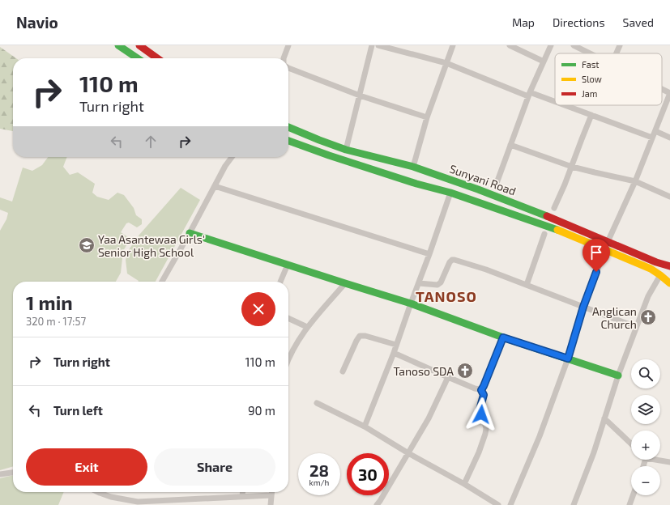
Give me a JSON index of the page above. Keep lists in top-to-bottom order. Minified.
{"streets":{"main road":["Sunyani Road"]},"districts":["TANOSO"],"places":{"school or university":["Yaa Asantewaa Girls' Senior High School"],"church":["Anglican Church","Tanoso SDA"]},"legend":["Fast","Slow","Jam"],"page":{"header":"Navio","nav":["Map","Directions","Saved"],"turn":["110 m","Turn right"],"heading":["1 min","320 m · 17:57"],"list":[{"name":"Turn right","value":"110 m"},{"name":"Turn left","value":"90 m"}],"map_buttons":["+","−"],"buttons":["Exit","Share"],"speed":"28 km/h","limit":"30"}}
